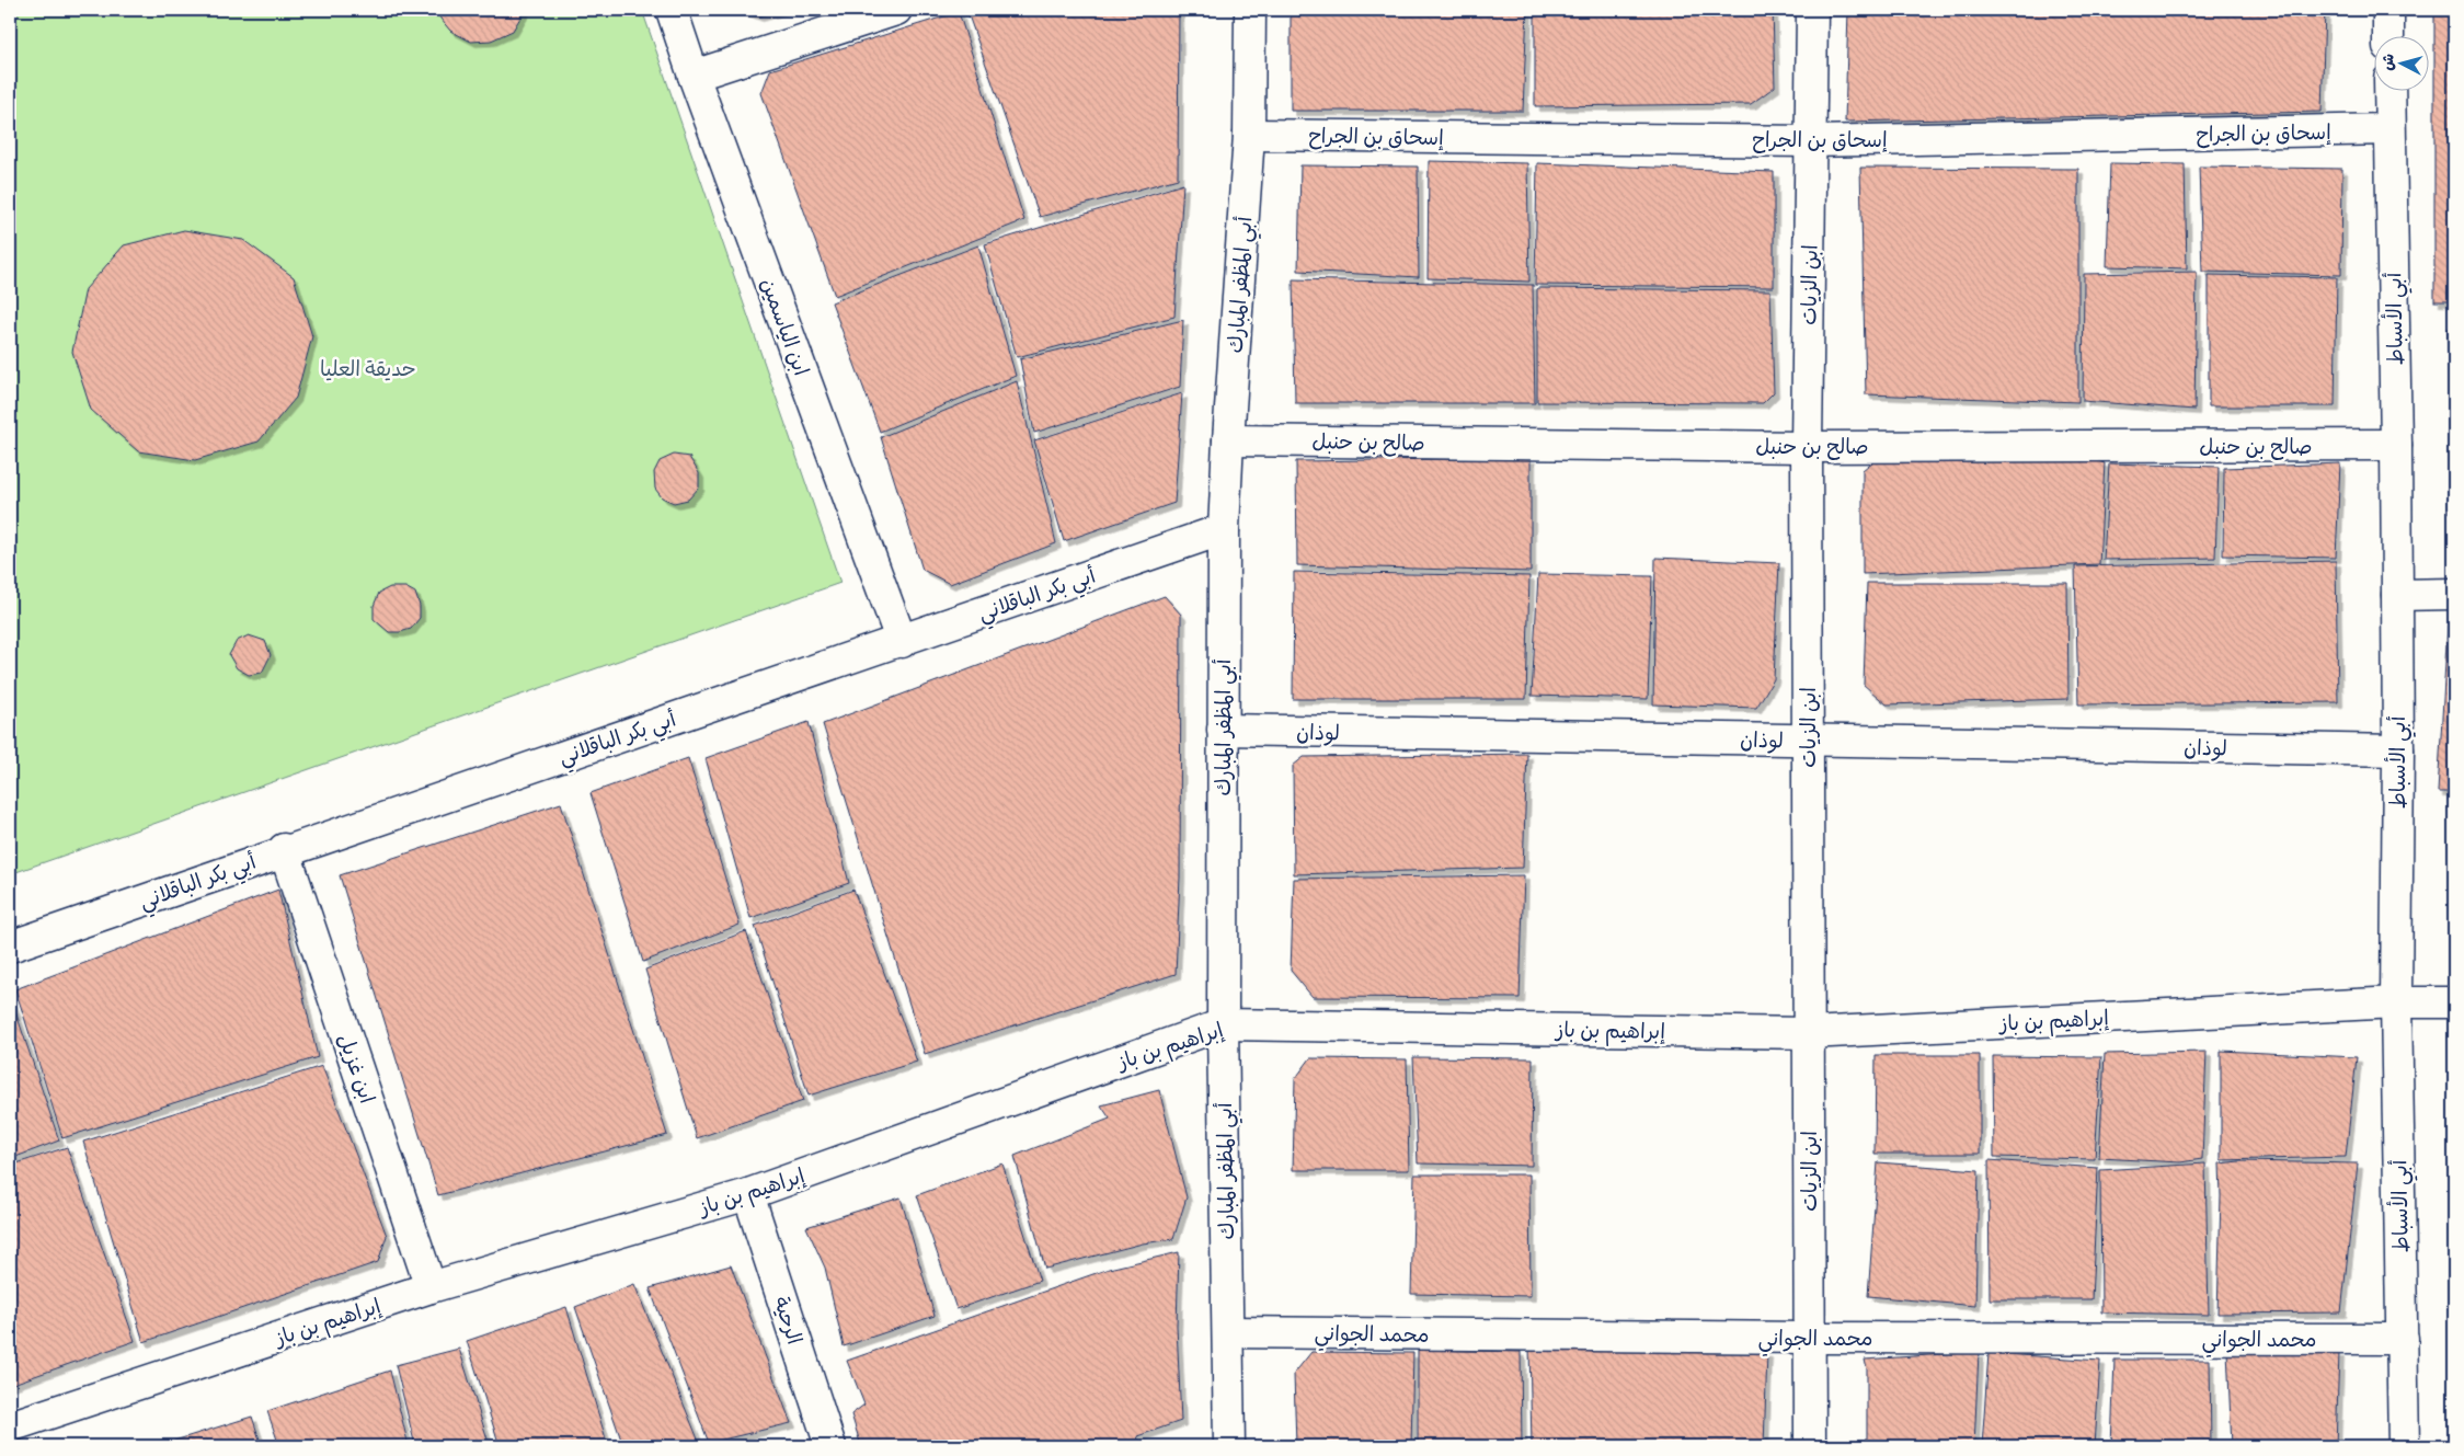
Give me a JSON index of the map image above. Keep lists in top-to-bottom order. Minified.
{"streets":{"street":["إسحاق بن الجراح","أبي المظفر المبارك","ابن الزيات","أبي الأسباط","ابن الياسمين","صالح بن حنبل","أبي بكر الباقلاني","لوذان","إبراهيم بن باز","ابن غزيل","الرحية","محمد الجواني"]},"crossings":[["إسحاق بن الجراح","أبي المظفر المبارك"],["إسحاق بن الجراح","ابن الزيات"],["إسحاق بن الجراح","أبي الأسباط"],["أبي المظفر المبارك","صالح بن حنبل"],["أبي المظفر المبارك","أبي بكر الباقلاني"],["أبي المظفر المبارك","لوذان"],["أبي المظفر المبارك","إبراهيم بن باز"],["أبي المظفر المبارك","محمد الجواني"],["ابن الزيات","صالح بن حنبل"],["ابن الزيات","لوذان"],["ابن الزيات","إبراهيم بن باز"],["ابن الزيات","محمد الجواني"],["أبي الأسباط","صالح بن حنبل"],["أبي الأسباط","لوذان"],["أبي الأسباط","إبراهيم بن باز"],["أبي الأسباط","محمد الجواني"],["ابن الياسمين","أبي بكر الباقلاني"],["أبي بكر الباقلاني","ابن غزيل"],["إبراهيم بن باز","ابن غزيل"],["إبراهيم بن باز","الرحية"]],"parks":["حديقة العليا"],"north":"left"}
